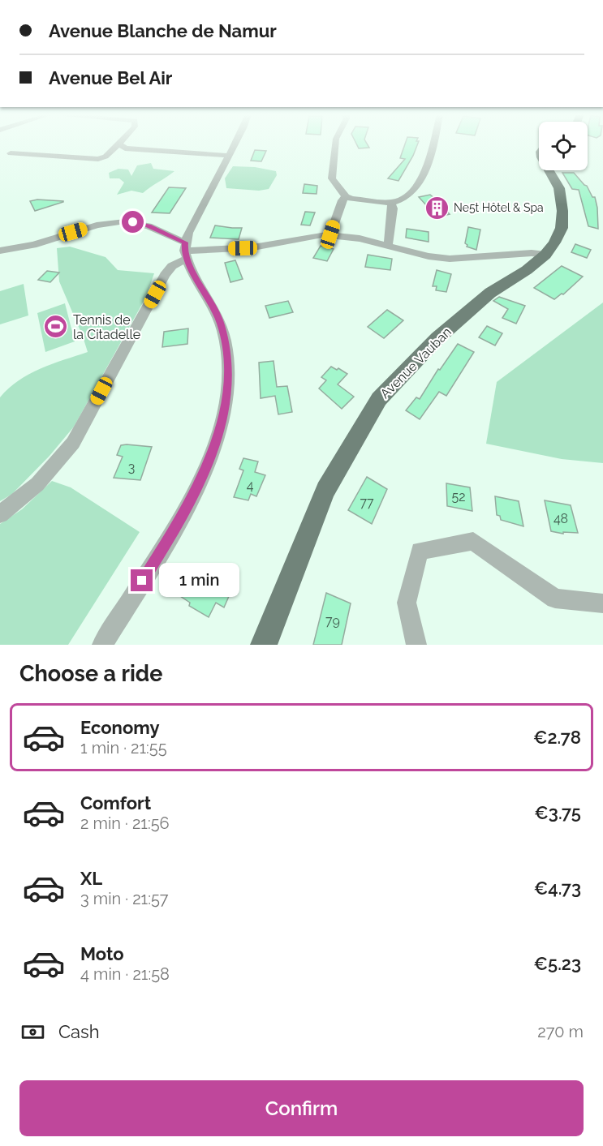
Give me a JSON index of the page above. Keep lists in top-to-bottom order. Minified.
{"streets":{"main road":["Avenue Vauban"]},"places":{"building":["Ne5t Hôtel & Spa"],"sports":["Tennis de la Citadelle"]},"house_numbers":["3","4","52","77","48","79"],"page":{"banner":["Avenue Blanche de Namur","Avenue Bel Air"],"bubble":"1 min","heading":"Choose a ride","list":[{"name":"Economy","note":"1 min · 21:55","value":"€2.78"},{"name":"Comfort","note":"2 min · 21:56","value":"€3.75"},{"name":"XL","note":"3 min · 21:57","value":"€4.73"},{"name":"Moto","note":"4 min · 21:58","value":"€5.23"}],"pay":["Cash","270 m"],"buttons":"Confirm"}}
